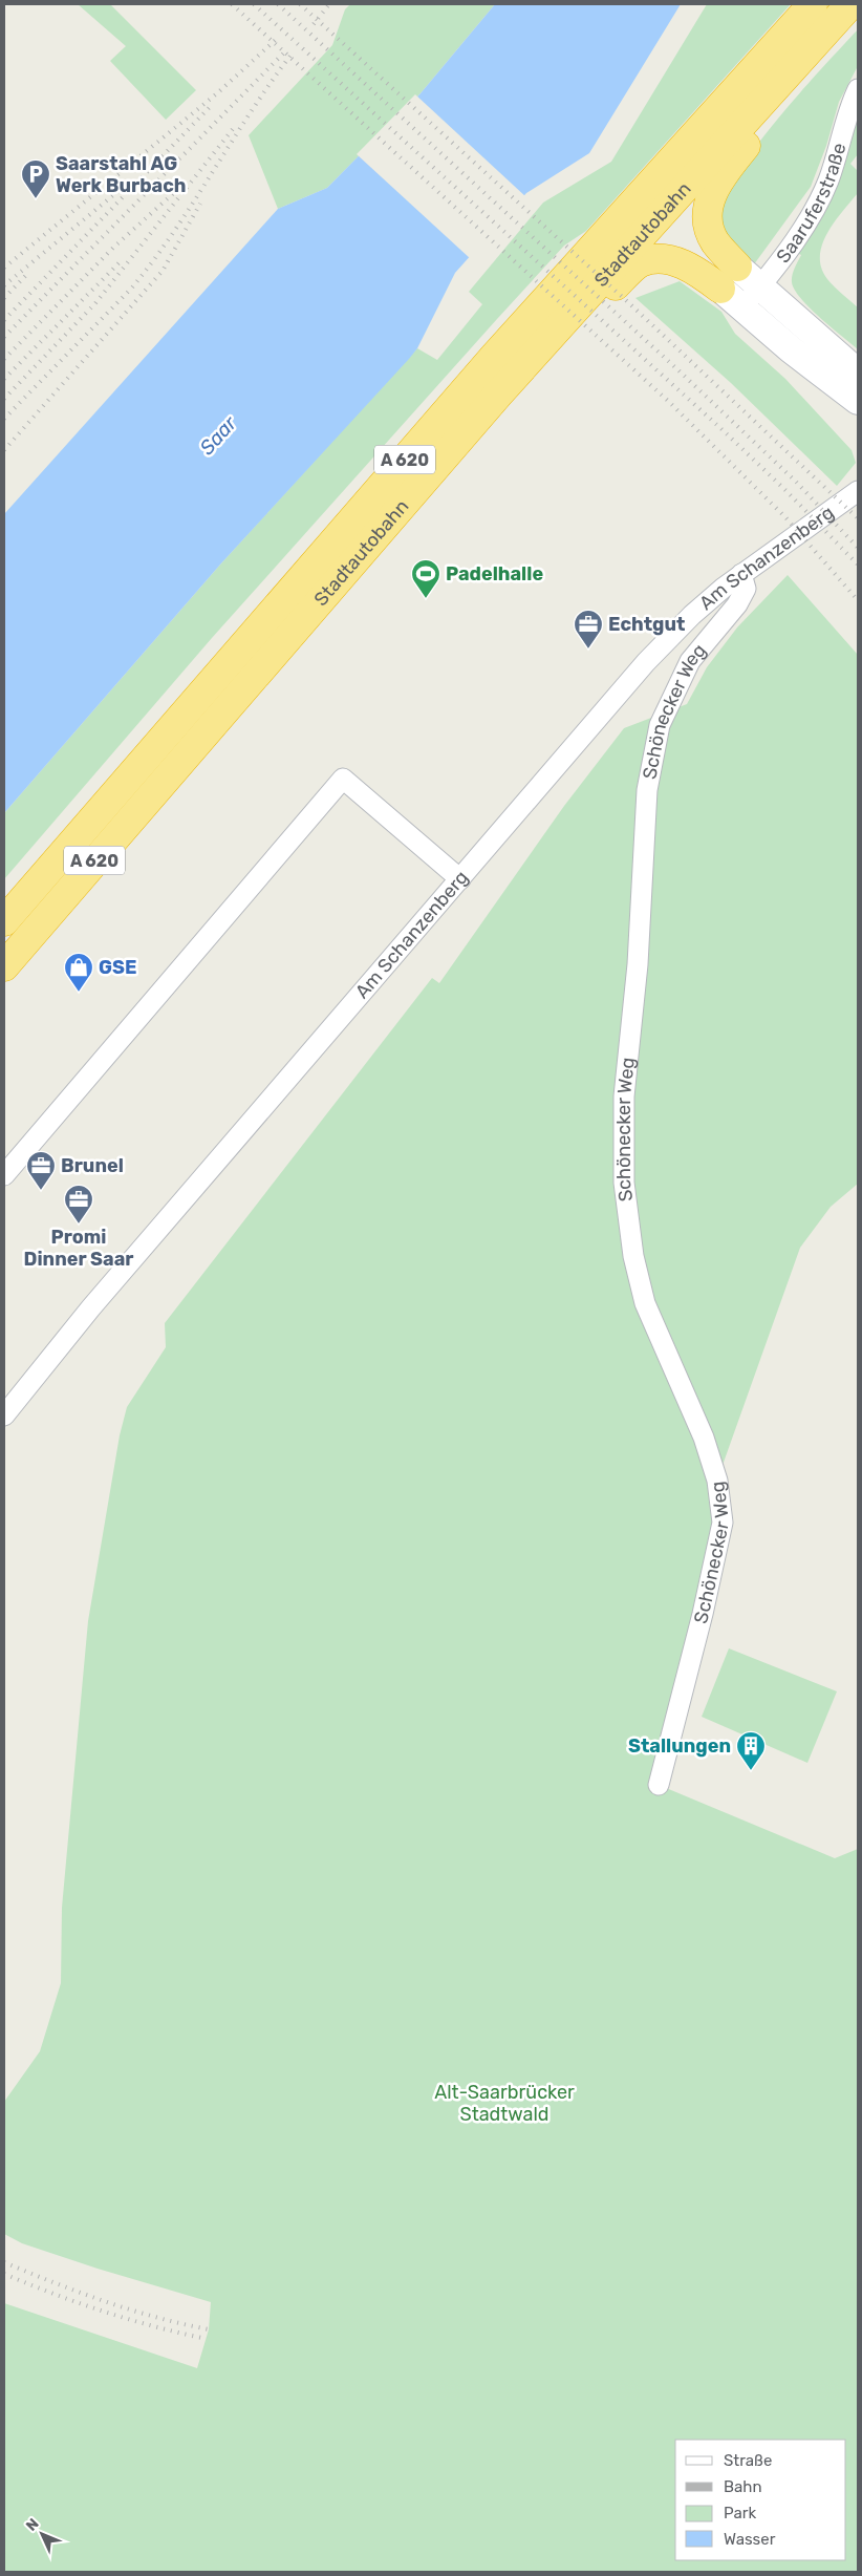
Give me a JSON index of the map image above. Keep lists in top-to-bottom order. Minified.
{"streets":{"highway":["Stadtautobahn","A 620"],"street":["Saaruferstraße","Am Schanzenberg","Schönecker Weg"]},"crossings":[["Am Schanzenberg","Schönecker Weg"]],"water":["Saar"],"parks":["Alt-Saarbrücker Stadtwald"],"places":{"parking":["Saarstahl AG Werk Burbach"],"sports":["Padelhalle"],"office":["Echtgut","Brunel","Promi Dinner Saar"],"shop":["GSE"],"building":["Stallungen"]},"legend":["Straße","Bahn","Park","Wasser"],"north":"top left"}
